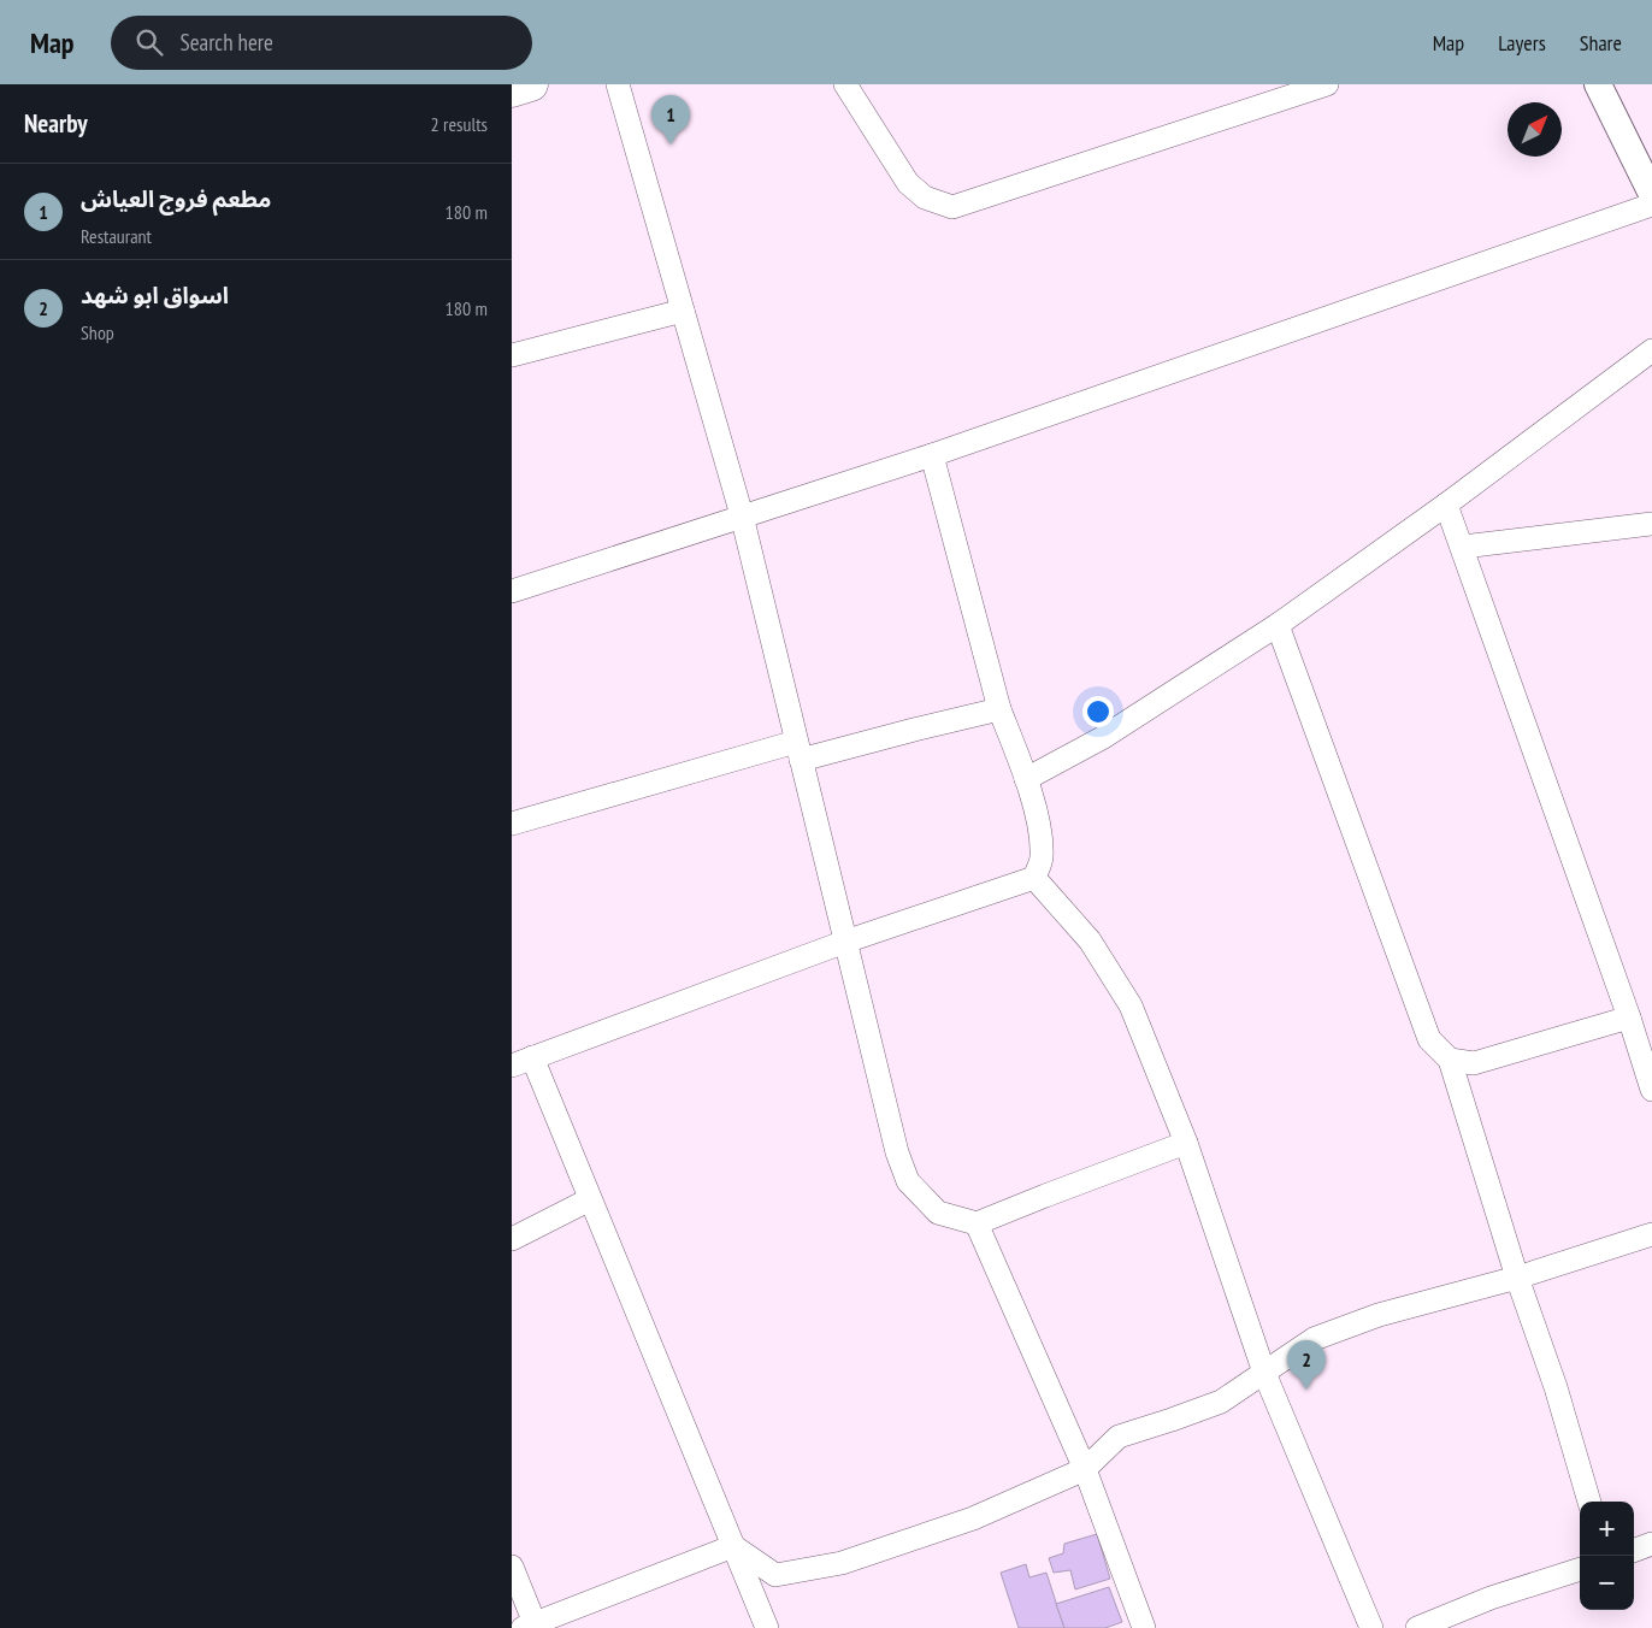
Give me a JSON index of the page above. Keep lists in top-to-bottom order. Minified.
{"north":"top right","page":{"header":"Map","search":"Search here","nav":["Map","Layers","Share"],"heading":["Nearby","2 results"],"pins":["1","2"],"list":[{"mark":"1","name":"مطعم فروج العياش","note":"Restaurant","value":"180 m"},{"mark":"2","name":"اسواق ابو شهد","note":"Shop","value":"180 m"}],"map_buttons":["+","−"]}}
